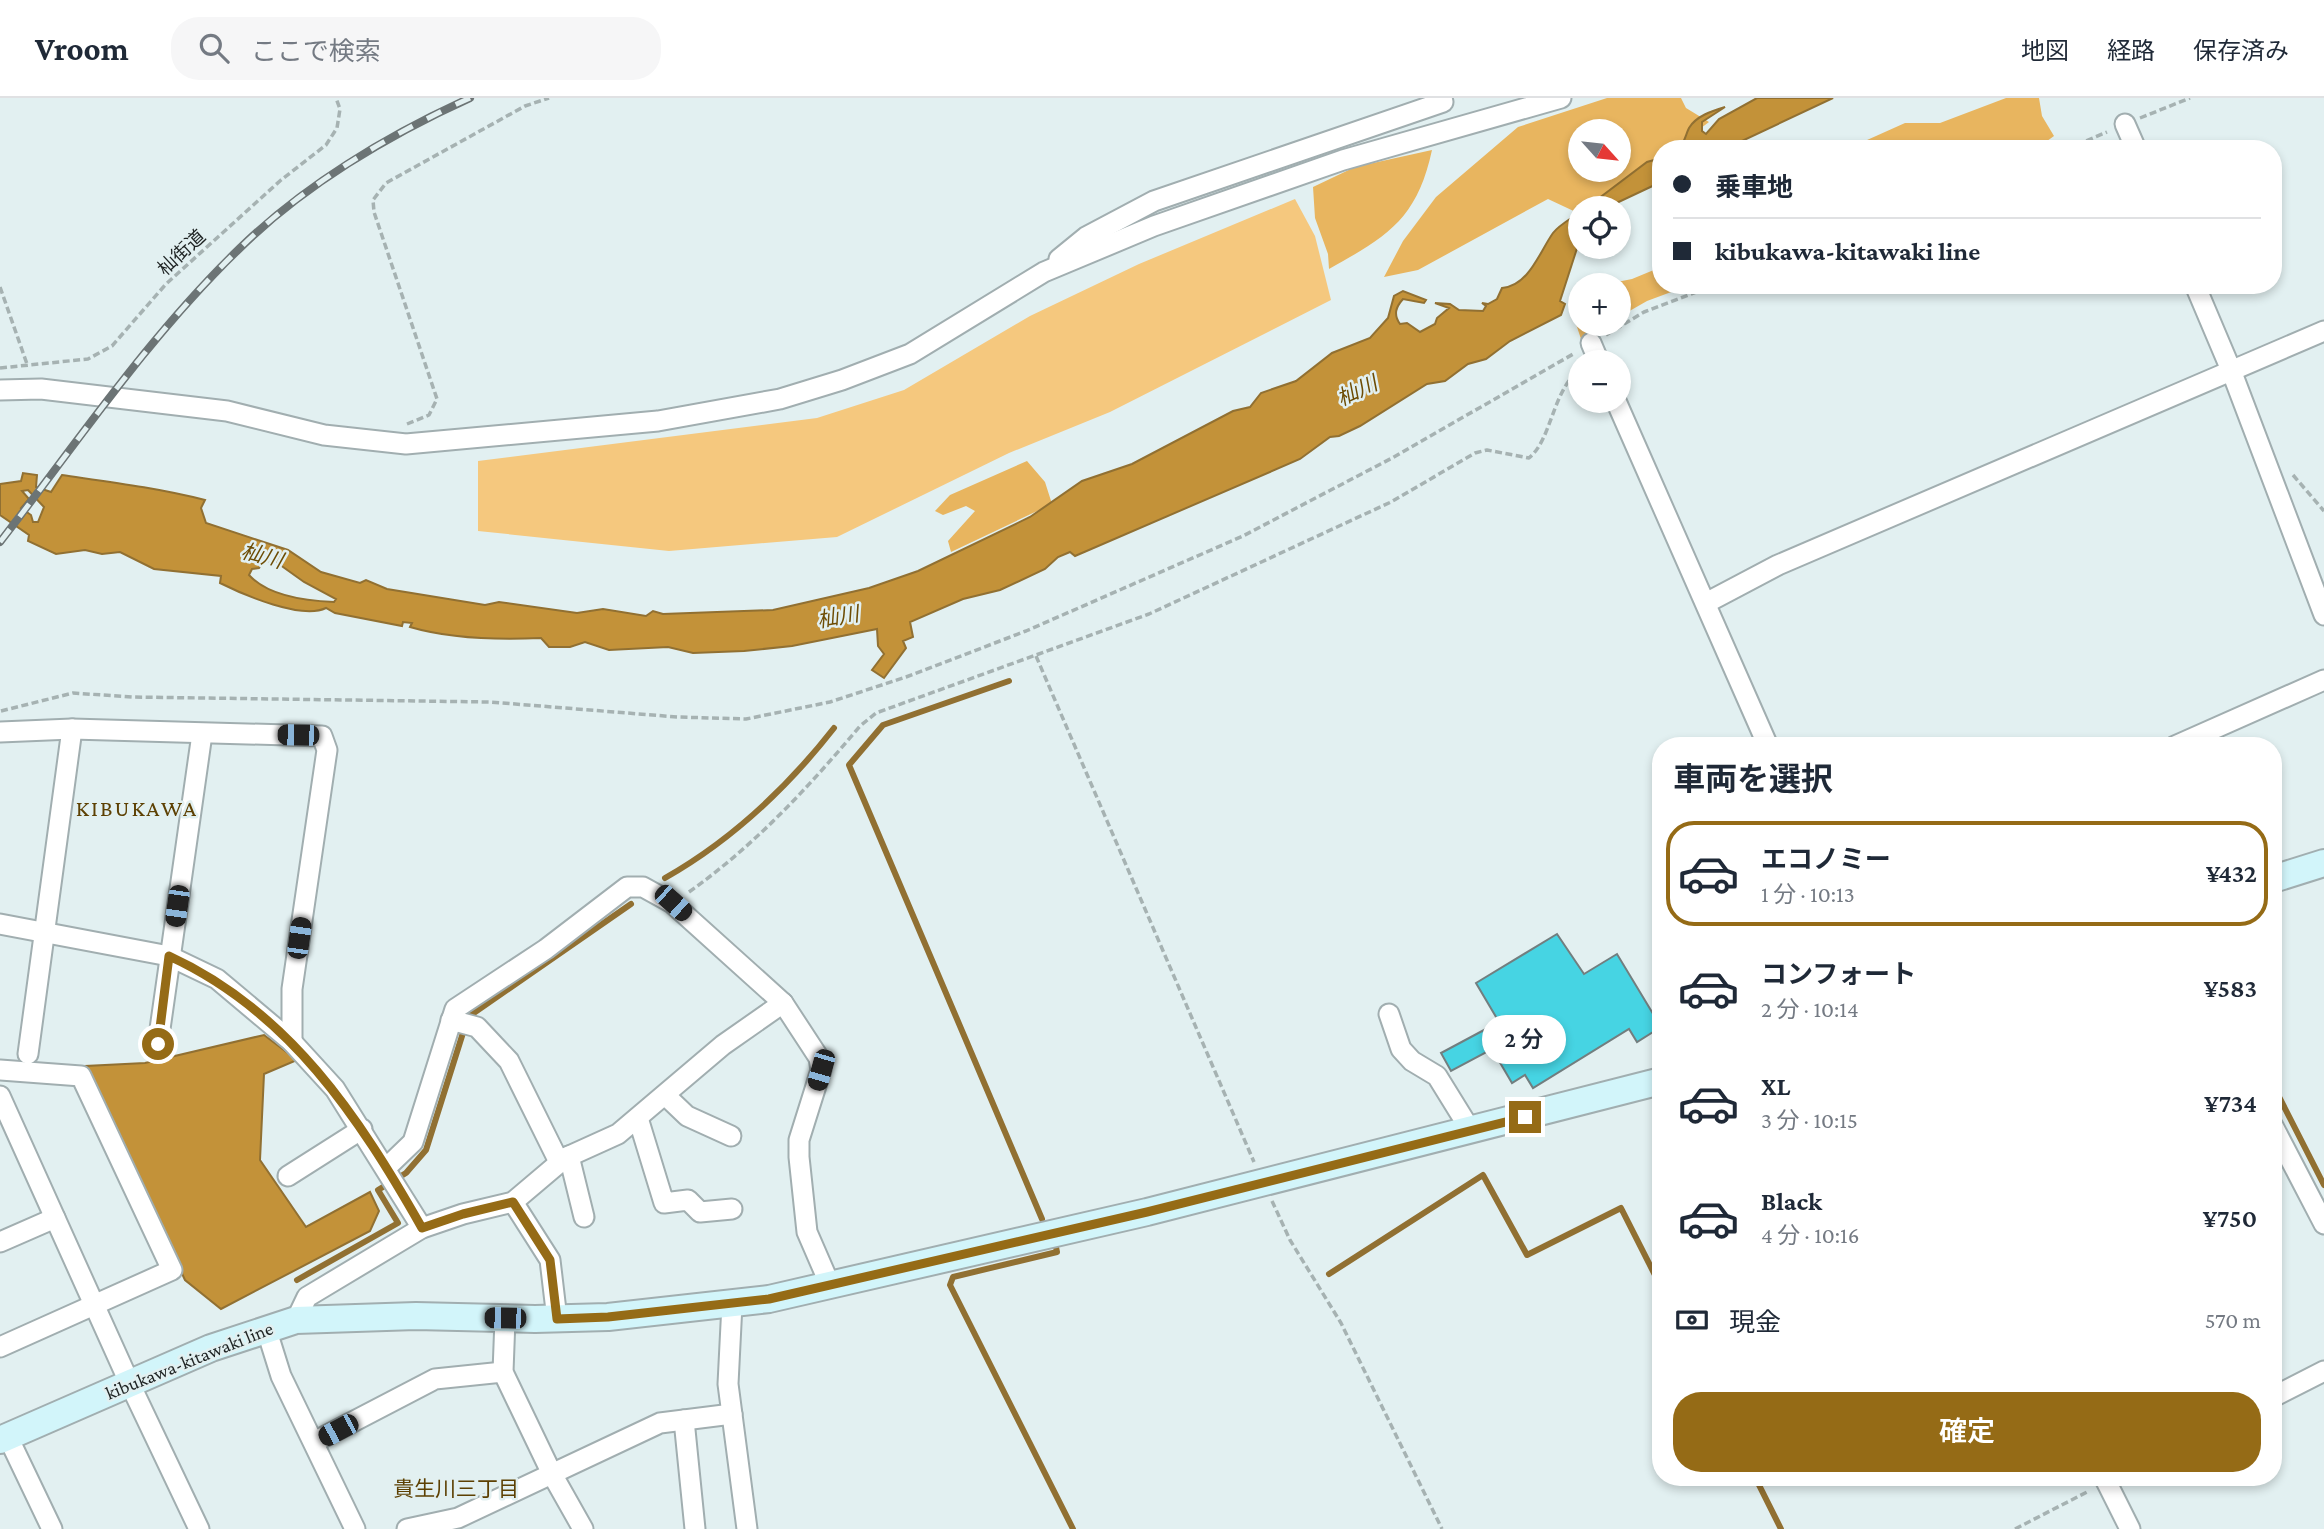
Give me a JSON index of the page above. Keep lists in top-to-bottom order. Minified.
{"streets":{"main road":["kibukawa-kitawaki line"],"path":["杣街道"]},"districts":["KIBUKAWA","貴生川三丁目"],"water":["杣川"],"north":"bottom right","page":{"header":"Vroom","search":"ここで検索","nav":["地図","経路","保存済み"],"map_buttons":["+","−"],"banner":["乗車地","kibukawa-kitawaki line"],"heading":"車両を選択","list":[{"name":"エコノミー","note":"1 分 · 10:13","value":"¥432"},{"name":"コンフォート","note":"2 分 · 10:14","value":"¥583"},{"name":"XL","note":"3 分 · 10:15","value":"¥734"},{"name":"Black","note":"4 分 · 10:16","value":"¥750"}],"bubble":"2 分","pay":["現金","570 m"],"buttons":"確定"}}
